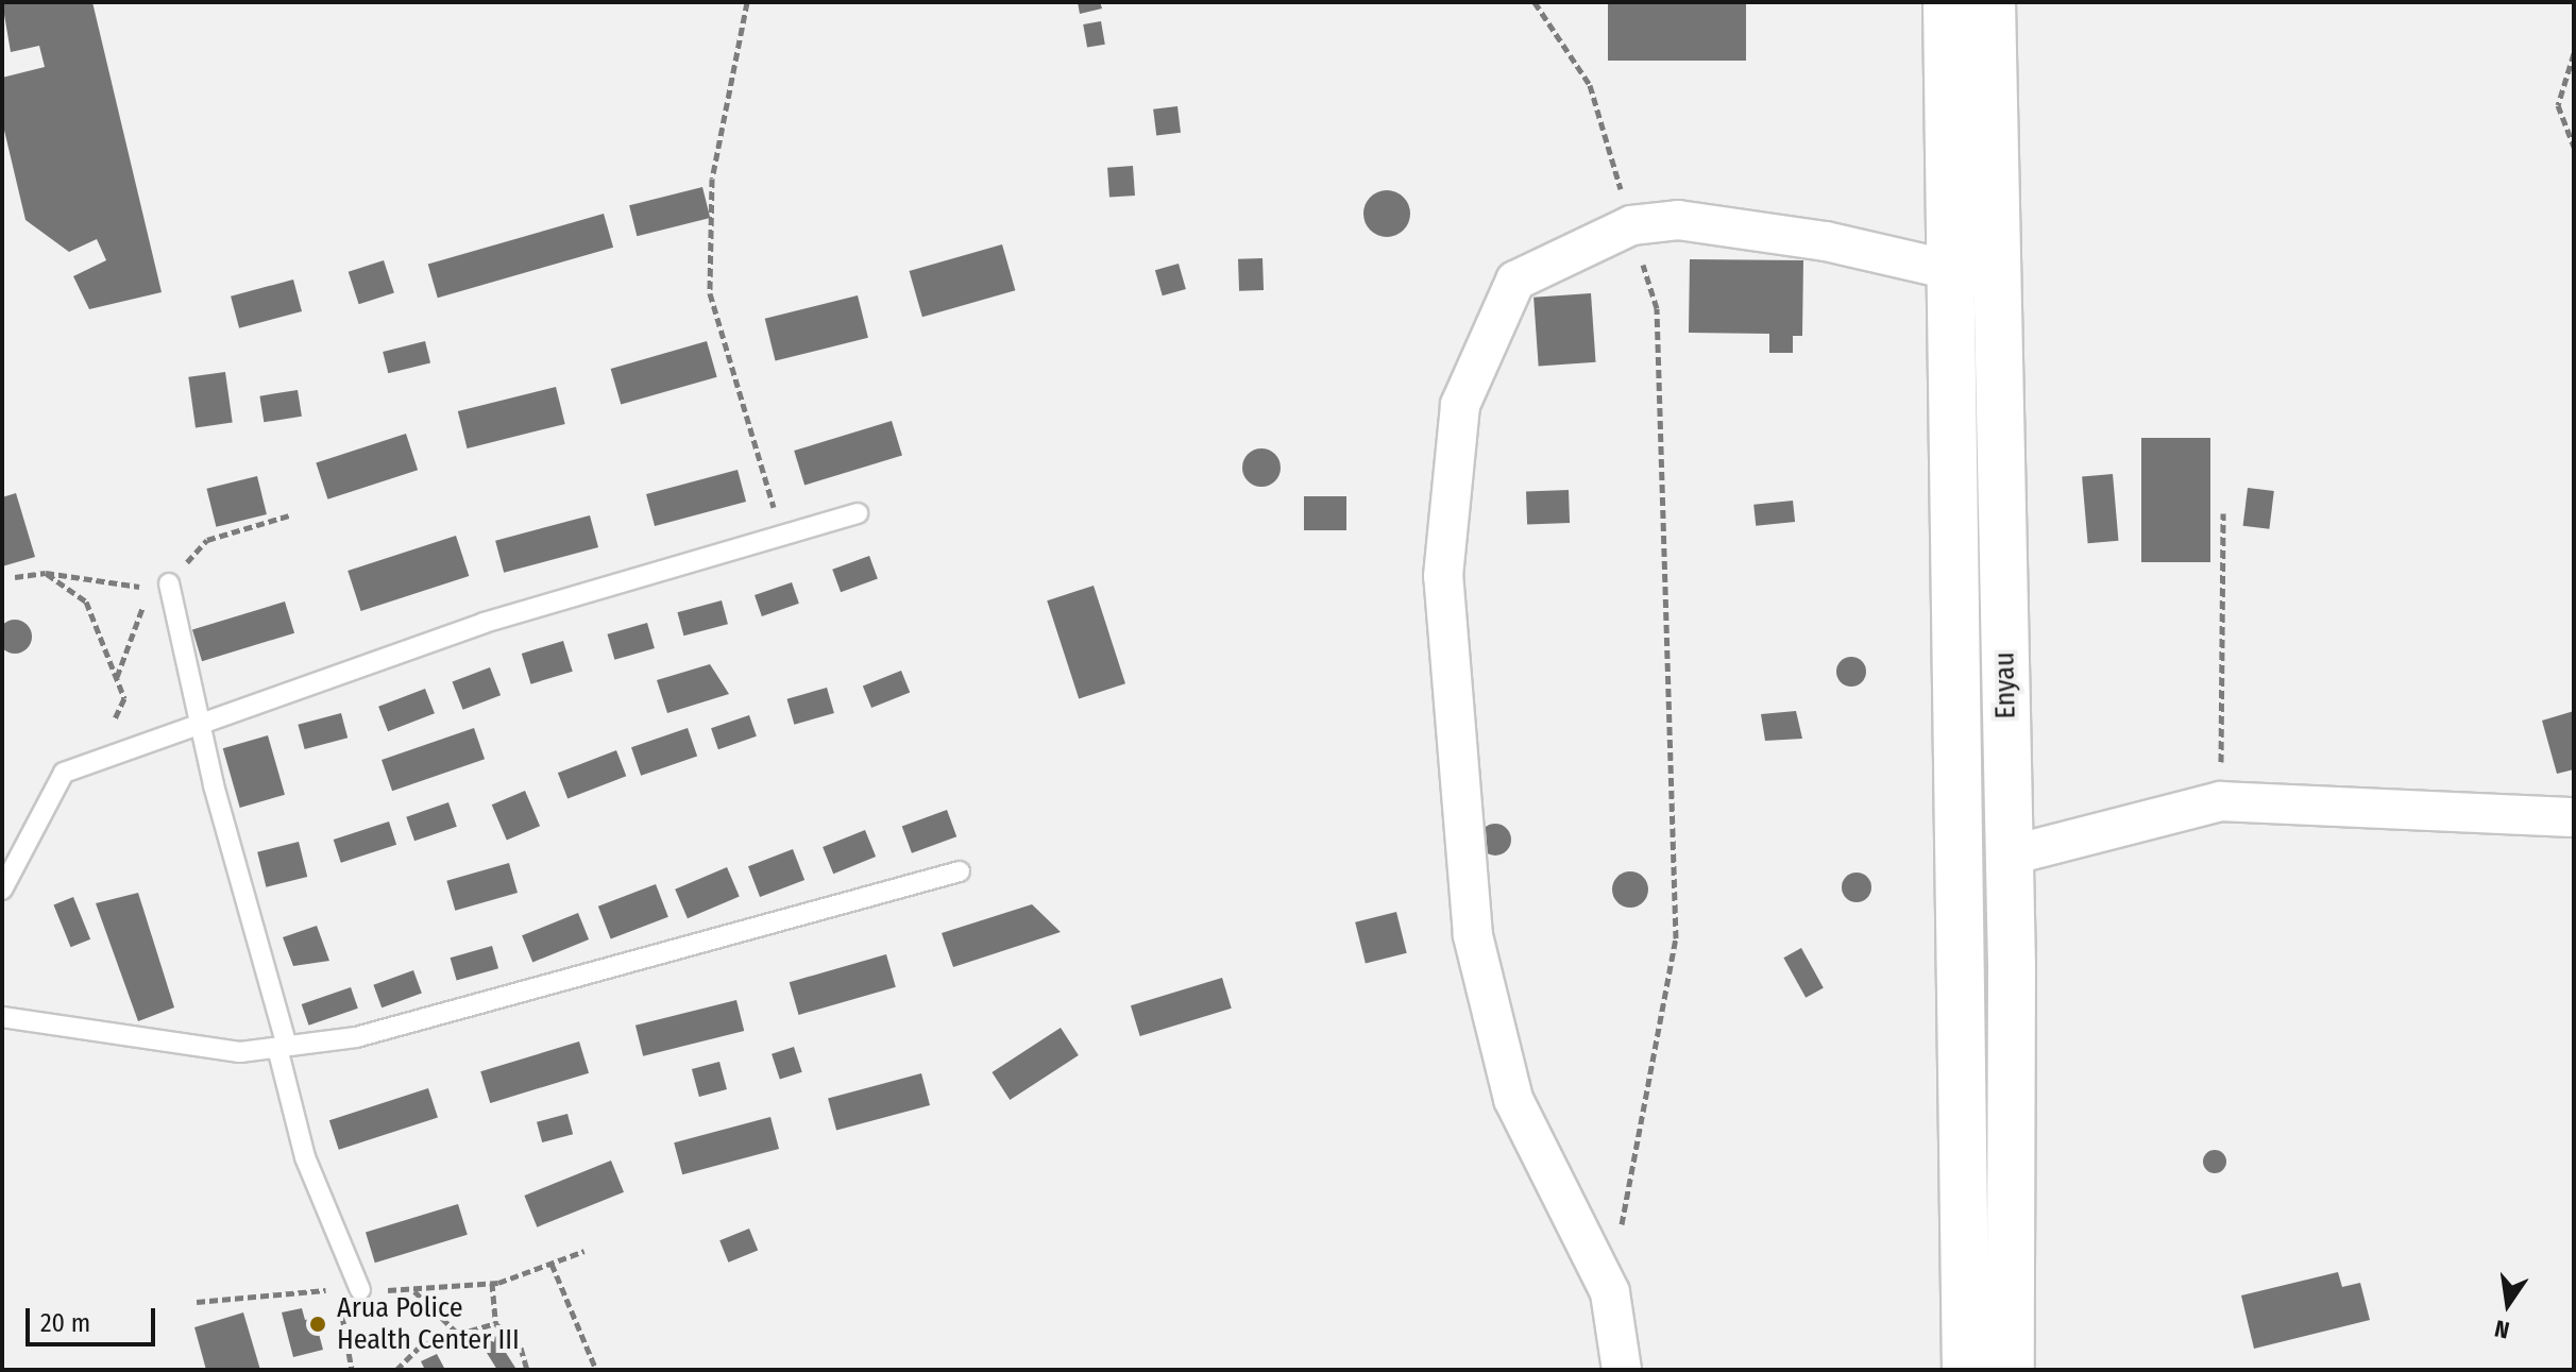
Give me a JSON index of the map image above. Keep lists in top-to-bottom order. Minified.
{"streets":{"street":["Enyau"]},"places":["Arua Police Health Center III"],"scale_bar":"20 m","north":"bottom"}
